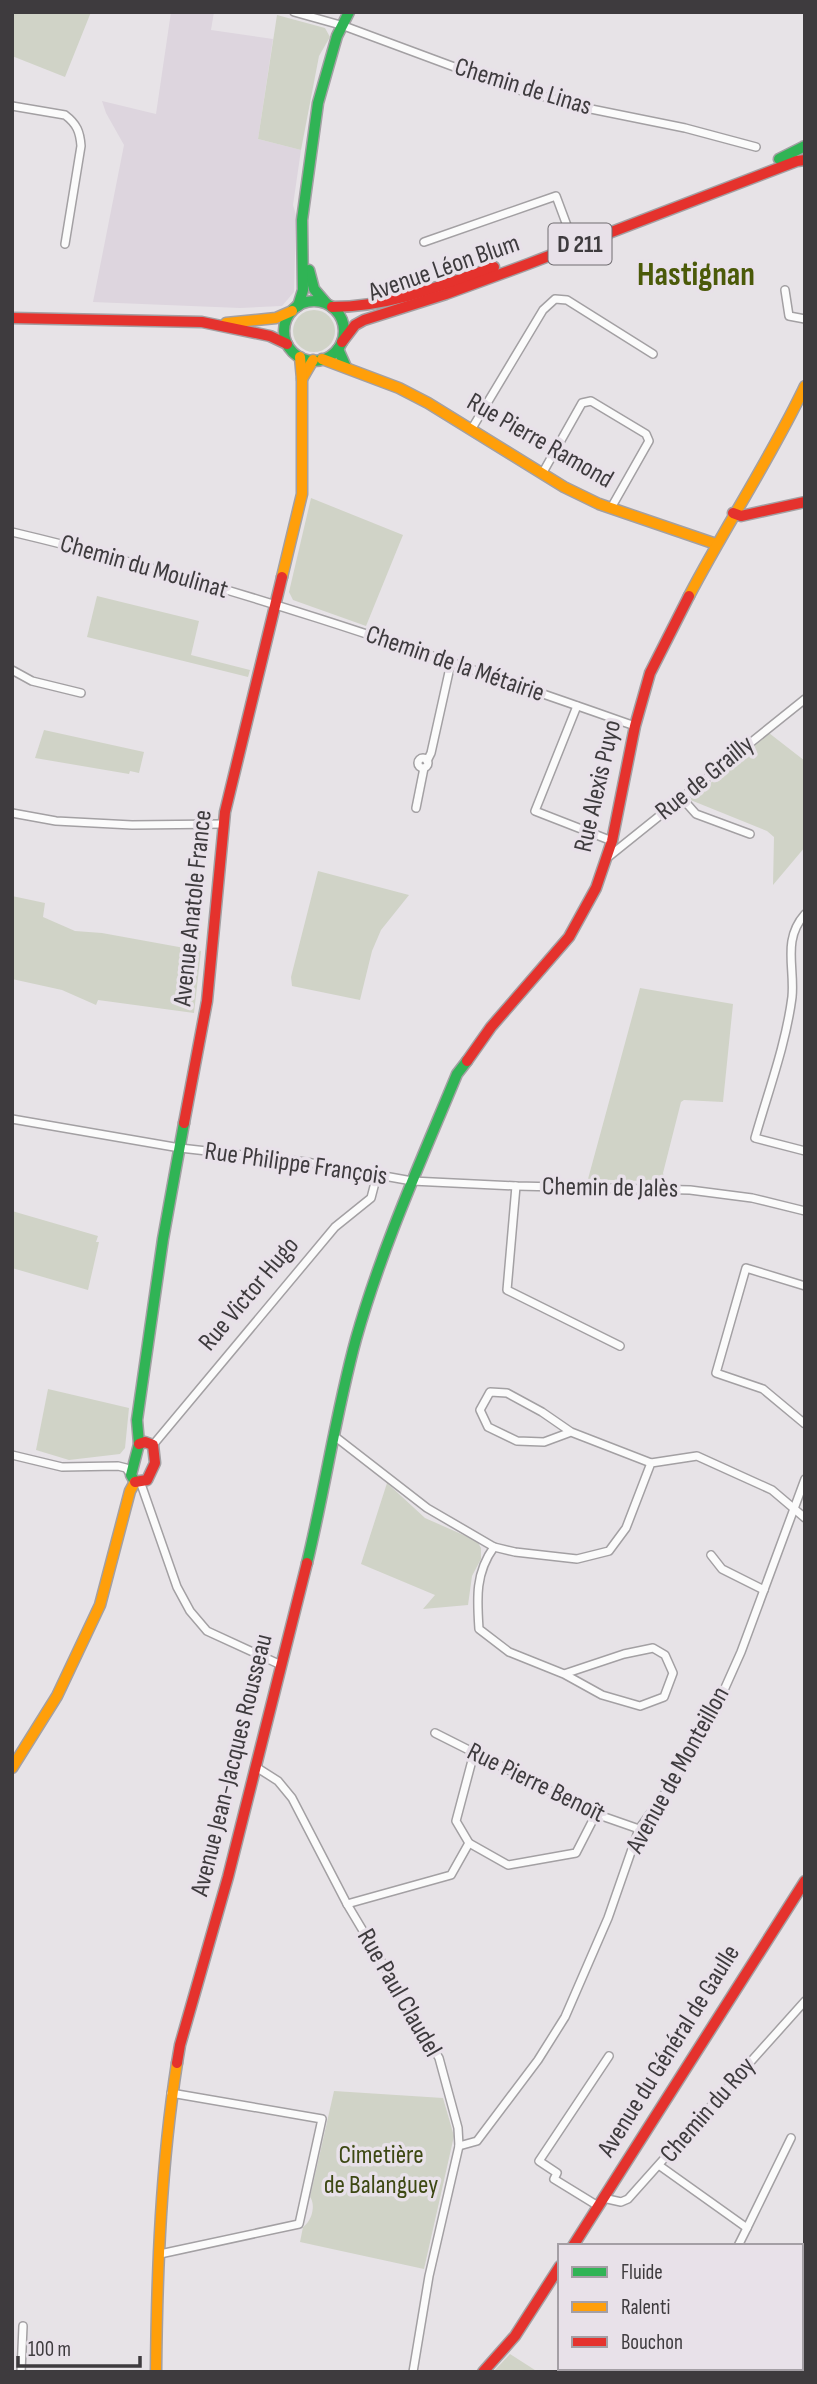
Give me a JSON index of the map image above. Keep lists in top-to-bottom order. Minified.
{"streets":{"street":["Chemin de Linas","D 211","Avenue Léon Blum","Rue Pierre Ramond","Chemin du Moulinat","Chemin de la Métairie","Rue de Grailly","Rue Alexis Puyo","Avenue Anatole France","Rue Philippe François","Chemin de Jalès","Rue Victor Hugo","Avenue Jean-Jacques Rousseau","Avenue de Monteillon","Rue Pierre Benoît","Rue Paul Claudel","Avenue du Général de Gaulle","Chemin du Roy"]},"crossings":[["Avenue Léon Blum","Rue Pierre Ramond"],["Avenue Léon Blum","Avenue Anatole France"],["Rue Pierre Ramond","Rue Alexis Puyo"],["Rue Pierre Ramond","Avenue Anatole France"],["Chemin du Moulinat","Chemin de la Métairie"],["Chemin du Moulinat","Avenue Anatole France"],["Chemin de la Métairie","Rue Alexis Puyo"],["Chemin de la Métairie","Avenue Anatole France"],["Rue de Grailly","Rue Alexis Puyo"],["Rue Alexis Puyo","Rue Philippe François"],["Rue Alexis Puyo","Chemin de Jalès"],["Rue Alexis Puyo","Avenue Jean-Jacques Rousseau"],["Avenue Anatole France","Rue Philippe François"],["Rue Philippe François","Chemin de Jalès"],["Rue Philippe François","Rue Victor Hugo"],["Rue Philippe François","Avenue Jean-Jacques Rousseau"],["Chemin de Jalès","Avenue Jean-Jacques Rousseau"],["Avenue Jean-Jacques Rousseau","Rue Paul Claudel"],["Avenue de Monteillon","Rue Pierre Benoît"],["Avenue de Monteillon","Rue Paul Claudel"],["Avenue du Général de Gaulle","Chemin du Roy"]],"districts":["Hastignan"],"parks":["Cimetière de Balanguey"],"legend":["Fluide","Ralenti","Bouchon"],"scale_bar":"100 m"}
